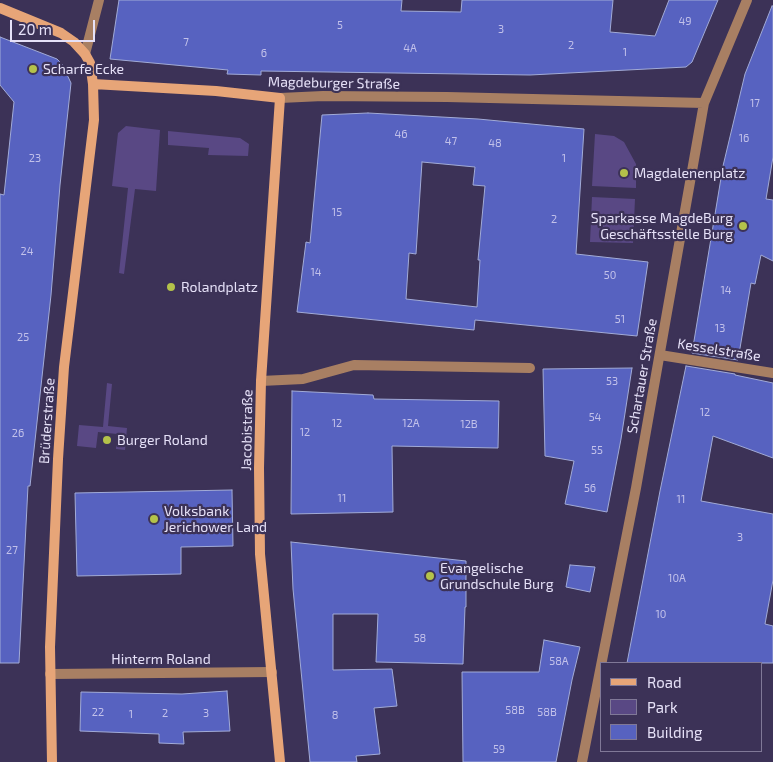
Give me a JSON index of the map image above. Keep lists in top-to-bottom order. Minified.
{"streets":{"street":["Magdeburger Straße","Kesselstraße","Schartauer Straße","Brüderstraße","Jacobistraße","Hinterm Roland"]},"crossings":[["Magdeburger Straße","Schartauer Straße"],["Magdeburger Straße","Brüderstraße"],["Magdeburger Straße","Jacobistraße"],["Kesselstraße","Schartauer Straße"],["Brüderstraße","Hinterm Roland"],["Jacobistraße","Hinterm Roland"]],"places":["Scharfe Ecke","Magdalenenplatz","Sparkasse MagdeBurg Geschäftsstelle Burg","Rolandplatz","Burger Roland","Volksbank Jerichower Land","Evangelische Grundschule Burg"],"house_numbers":["49","5","3","7","2","4A","1","6","17","46","16","47","48","23","1","15","2","24","14","50","14","51","13","25","53","12","54","12","12A","12B","12","26","55","56","11","11","3","27","10A","10","58","58A","58B","22","58B","2","3","1","8","59"],"legend":["Road","Park","Building"],"scale_bar":"20 m"}
